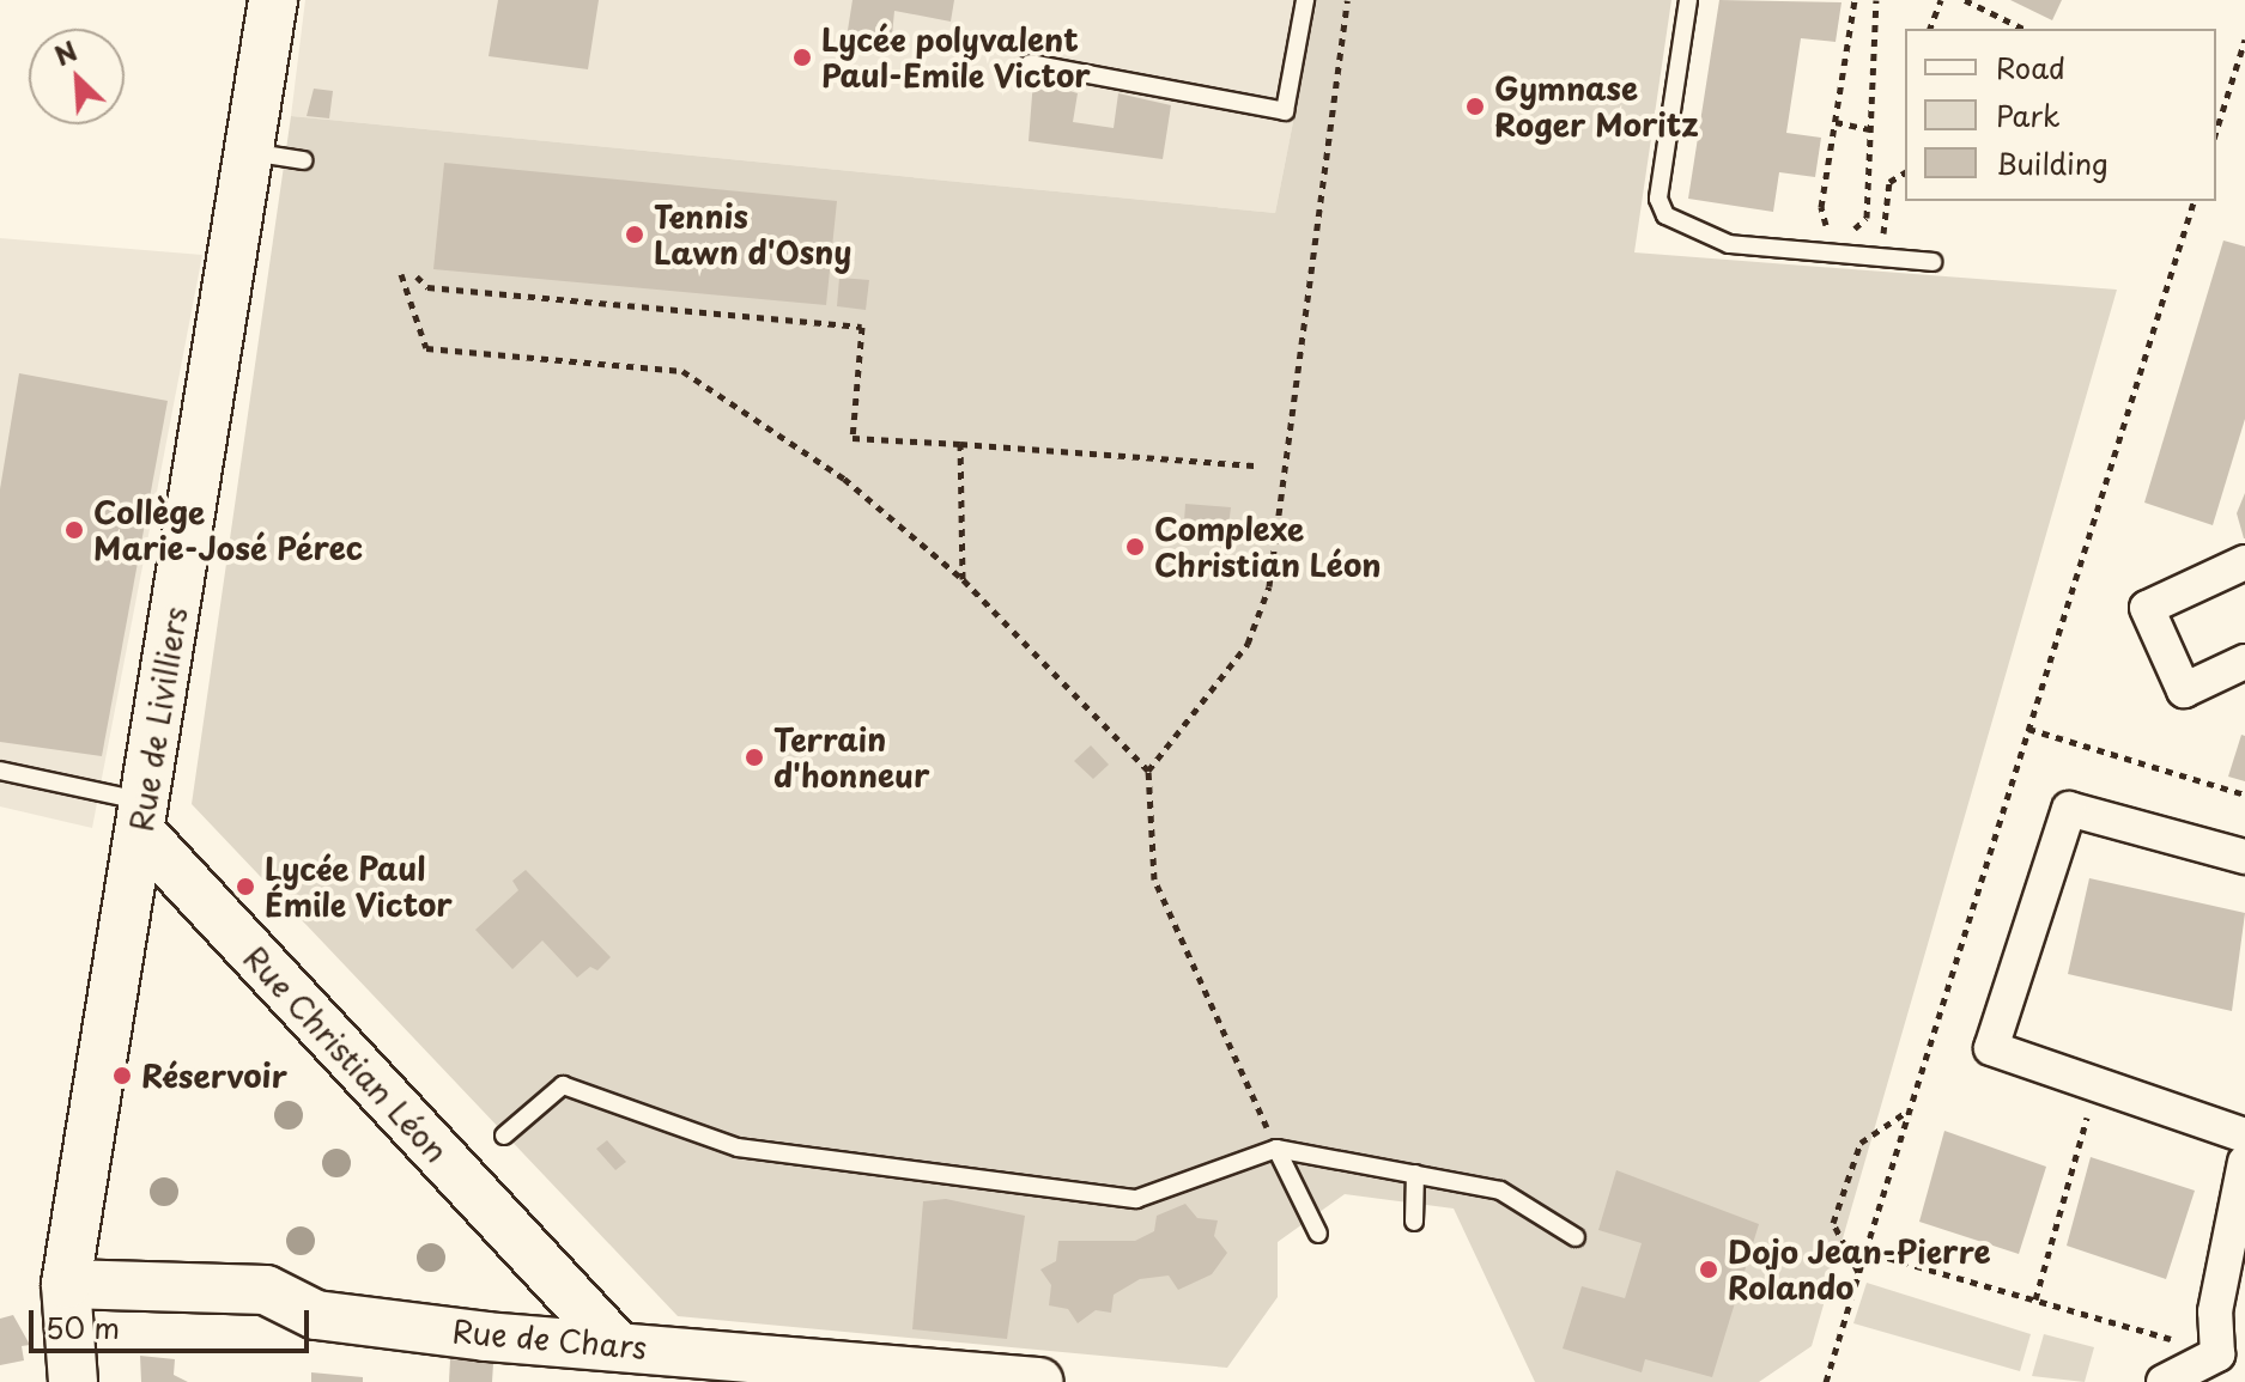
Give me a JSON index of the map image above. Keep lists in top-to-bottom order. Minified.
{"streets":{"street":["Rue de Livilliers","Rue Christian Léon","Rue de Chars"]},"crossings":[["Rue de Livilliers","Rue Christian Léon"],["Rue de Livilliers","Rue de Chars"],["Rue Christian Léon","Rue de Chars"]],"places":["Lycée polyvalent Paul-Emile Victor","Gymnase Roger Moritz","Tennis Lawn d'Osny","Collège Marie-José Pérec","Complexe Christian Léon","Terrain d'honneur","Lycée Paul Émile Victor","Réservoir","Dojo Jean-Pierre Rolando"],"legend":["Road","Park","Building"],"scale_bar":"50 m","north":"top left"}
